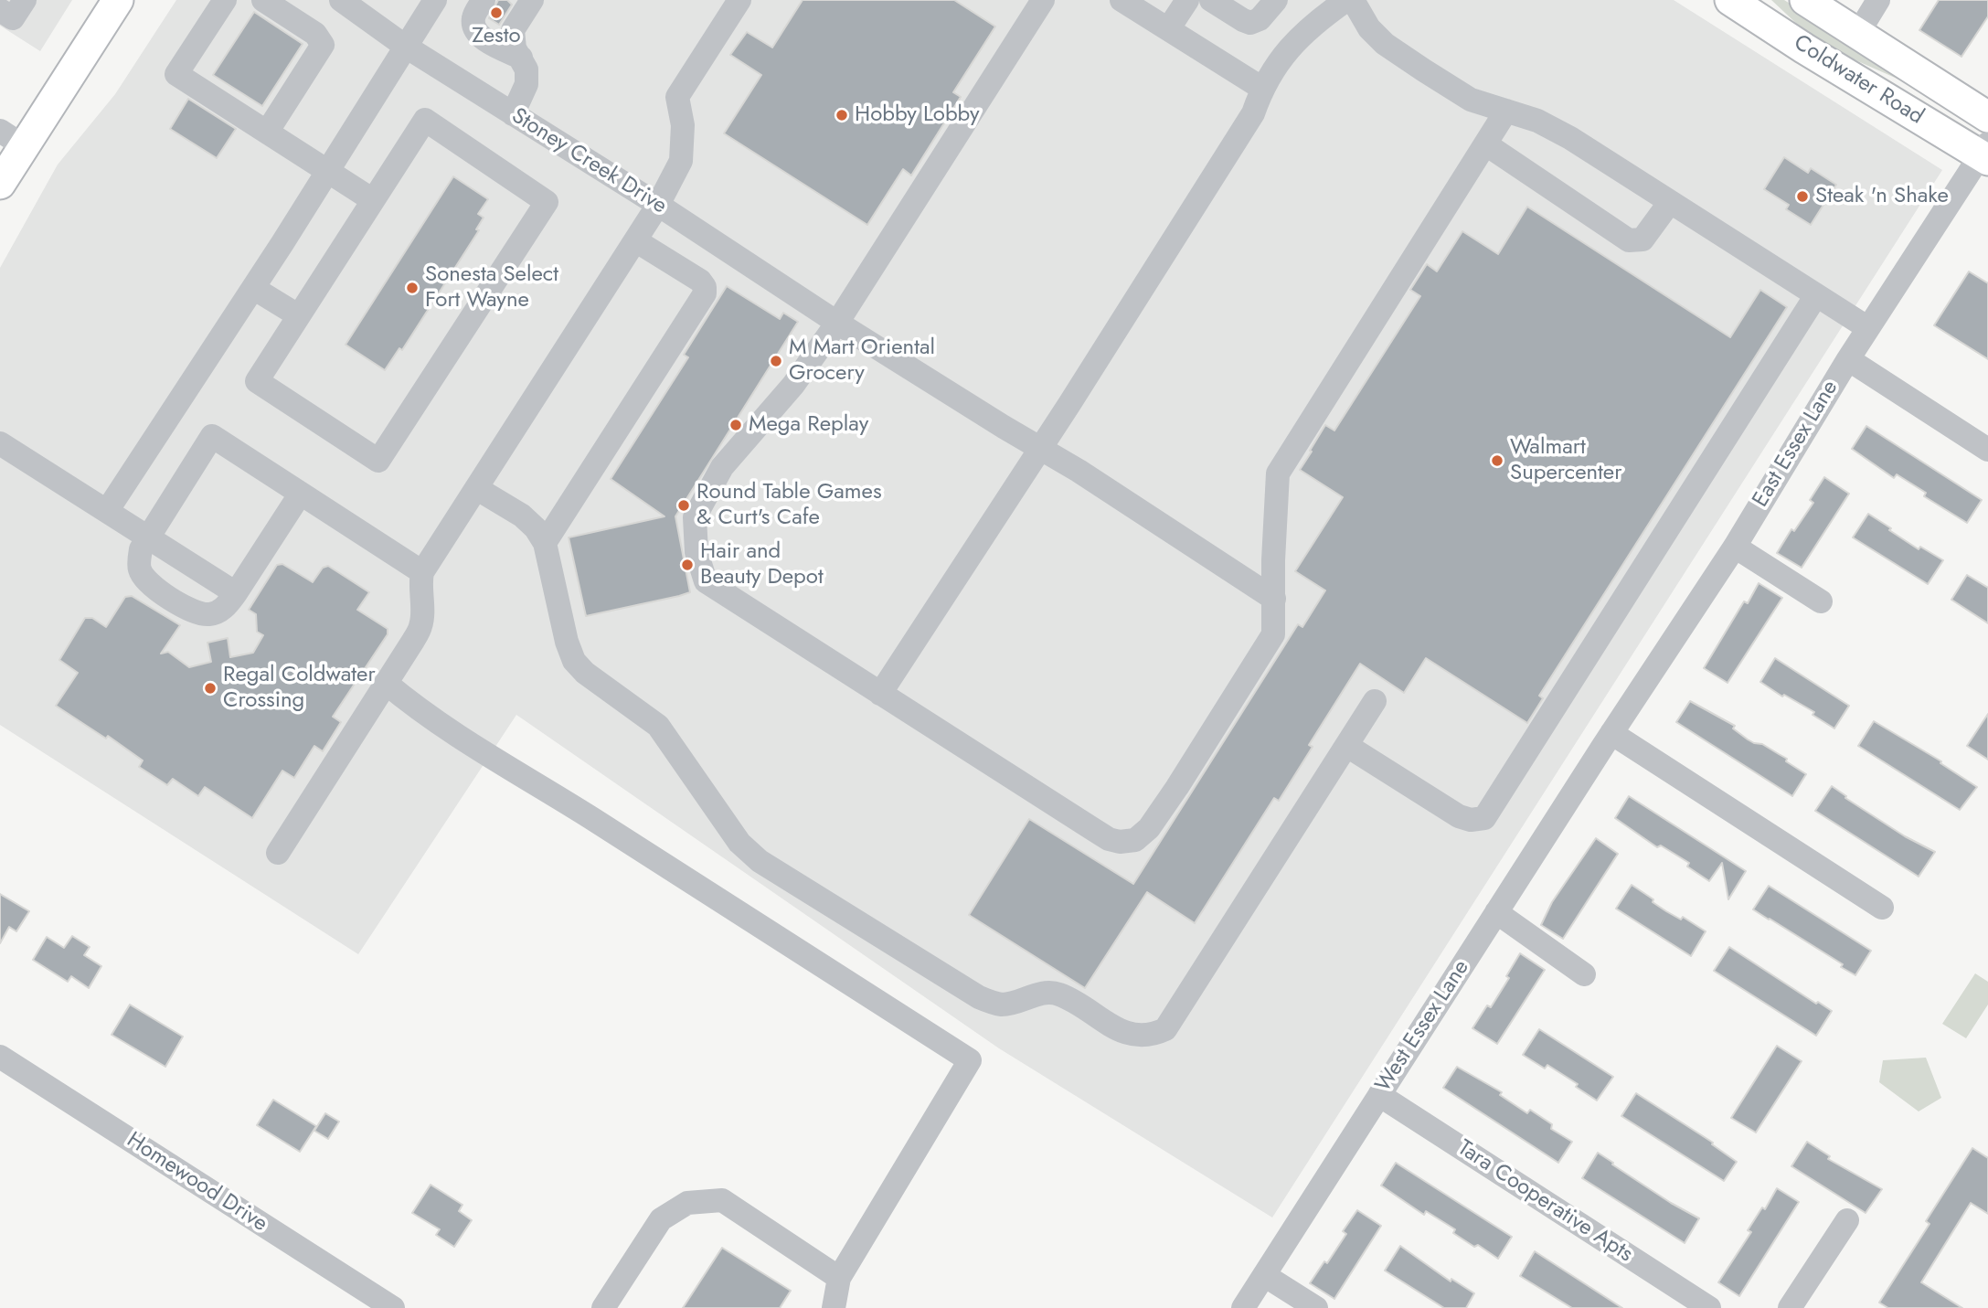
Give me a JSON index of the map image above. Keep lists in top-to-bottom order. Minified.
{"streets":{"main road":["Coldwater Road"],"street":["Stoney Creek Drive","East Essex Lane","West Essex Lane","Homewood Drive","Tara Cooperative Apts"]},"crossings":[["Coldwater Road","East Essex Lane"],["East Essex Lane","West Essex Lane"],["West Essex Lane","Tara Cooperative Apts"]],"places":["Zesto","Hobby Lobby","Steak 'n Shake","Sonesta Select Fort Wayne","M Mart Oriental Grocery","Mega Replay","Walmart Supercenter","Round Table Games & Curt's Cafe","Hair and Beauty Depot","Regal Coldwater Crossing"]}
